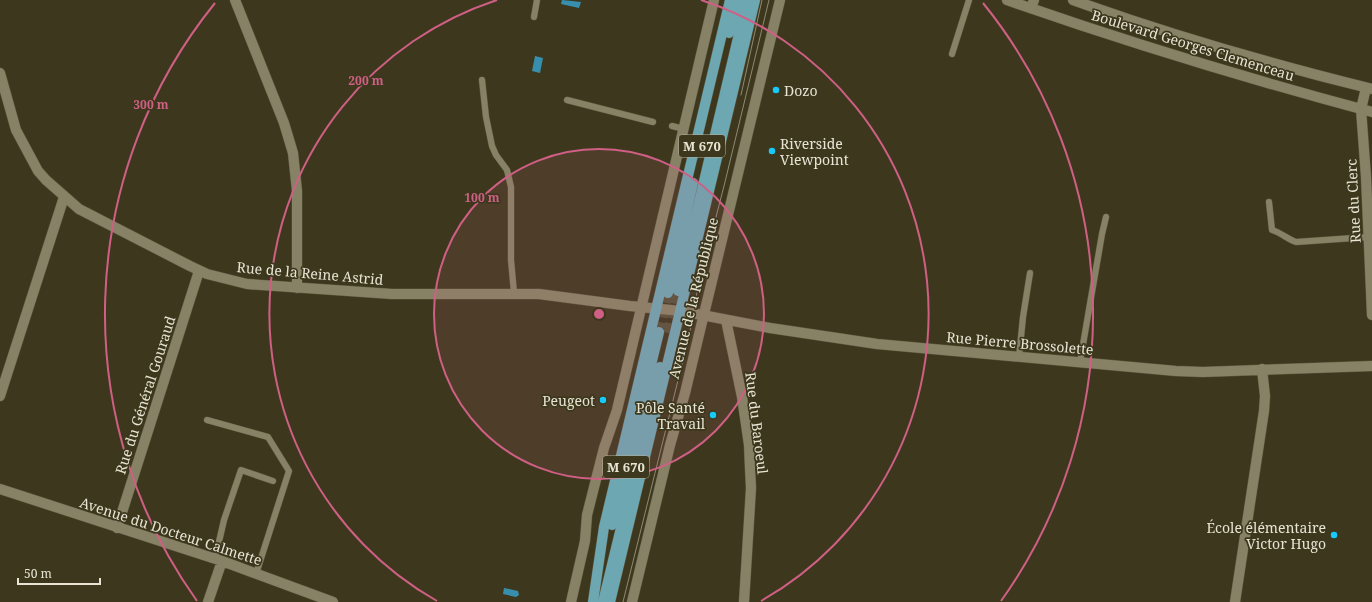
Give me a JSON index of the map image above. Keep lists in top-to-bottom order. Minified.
{"streets":{"main road":["M 670","Avenue de la République"],"street":["Boulevard Georges Clemenceau","Rue du Clerc","Rue de la Reine Astrid","Rue Pierre Brossolette","Rue du Général Gouraud","Rue du Baroeul","Avenue du Docteur Calmette"]},"crossings":[["Boulevard Georges Clemenceau","Rue du Clerc"],["Rue de la Reine Astrid","Rue Pierre Brossolette"],["Rue de la Reine Astrid","Rue du Général Gouraud"],["Avenue de la République","Rue Pierre Brossolette"],["Rue Pierre Brossolette","Rue du Baroeul"],["Rue du Général Gouraud","Avenue du Docteur Calmette"]],"places":["Dozo","Riverside Viewpoint","Peugeot","Pôle Santé Travail","École élémentaire Victor Hugo"],"scale_bar":"50 m","rings":["200 m","300 m","100 m"]}
